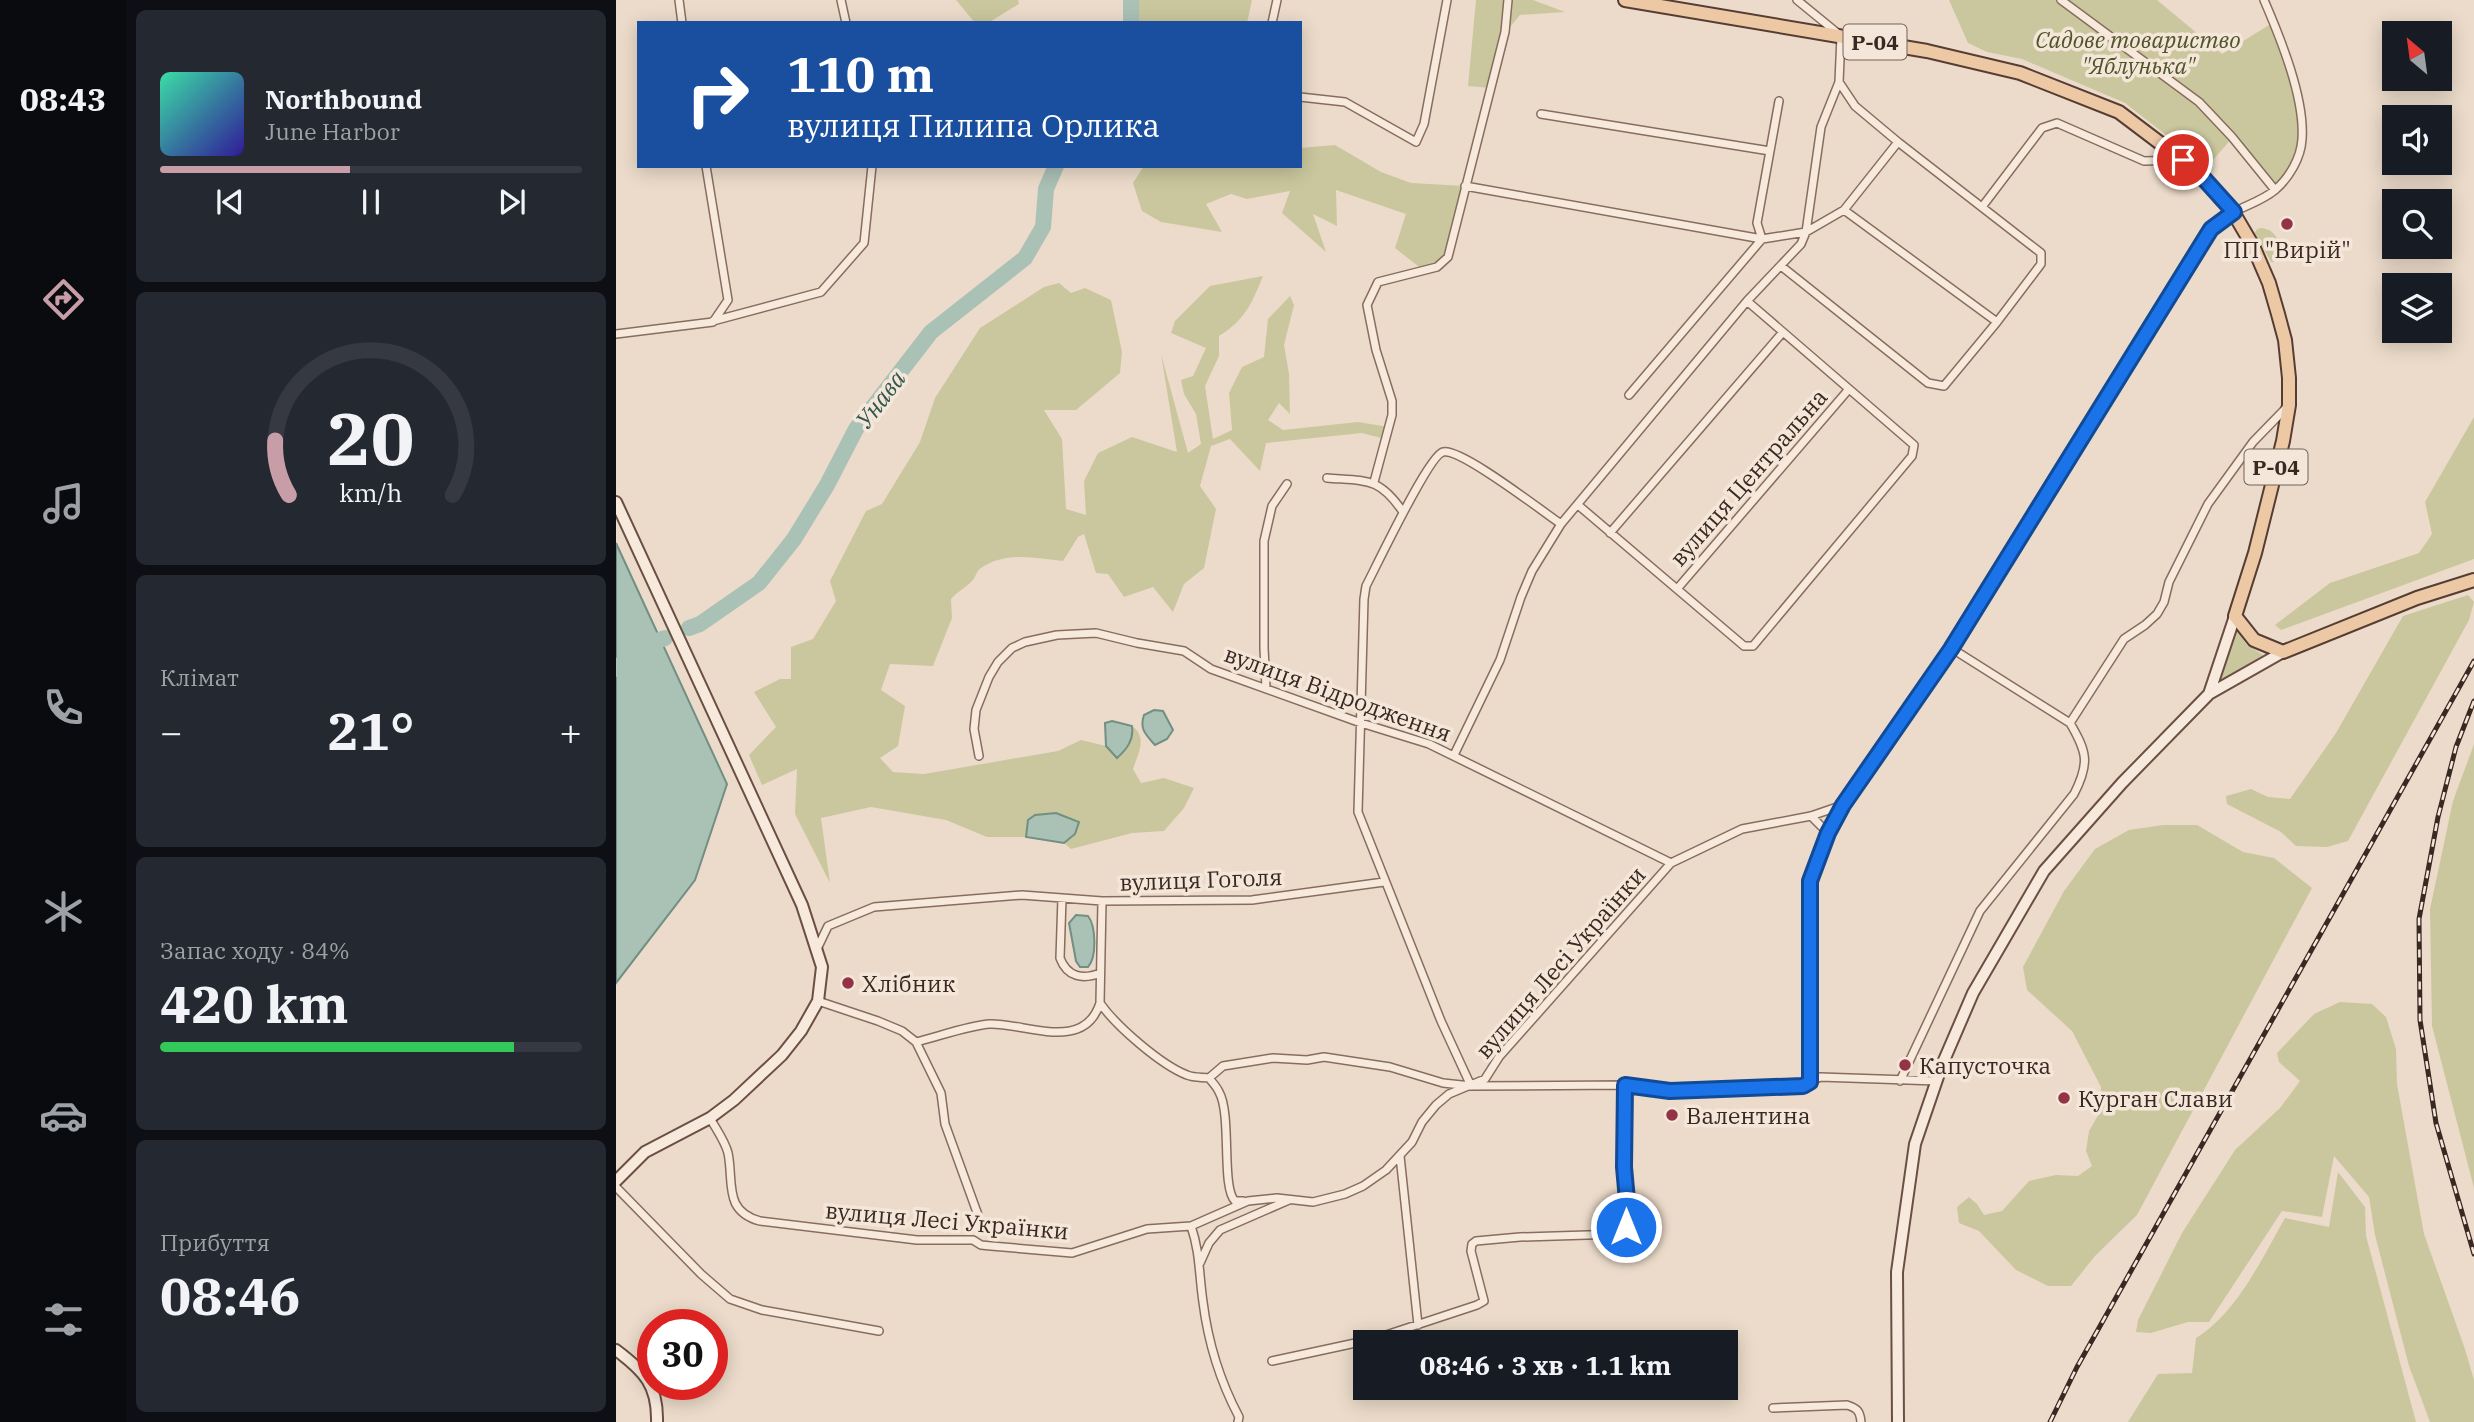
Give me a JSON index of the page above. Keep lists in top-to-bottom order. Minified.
{"streets":{"main road":["Р-04"],"street":["вулиця Центральна","вулиця Відродження","вулиця Гоголя","вулиця Лесі Українки"]},"crossings":[["вулиця Відродження","вулиця Лесі Українки"]],"water":["Унава"],"parks":["Садове товариство \"Яблунька\""],"places":["ПП \"Вирій\"","Хлібник","Капусточка","Курган Слави","Валентина"],"north":"top left","page":{"tabs":"08:43","turn":["110 m","вулиця Пилипа Орлика"],"song":["Northbound","June Harbor"],"tile":["Клімат",["Запас ходу · 84%","420 km"],["Прибуття","08:46"]],"heat":["−","21°","+"],"limit":"30","trip":"08:46 · 3 хв · 1.1 km","gauge":["20","km/h"]}}
